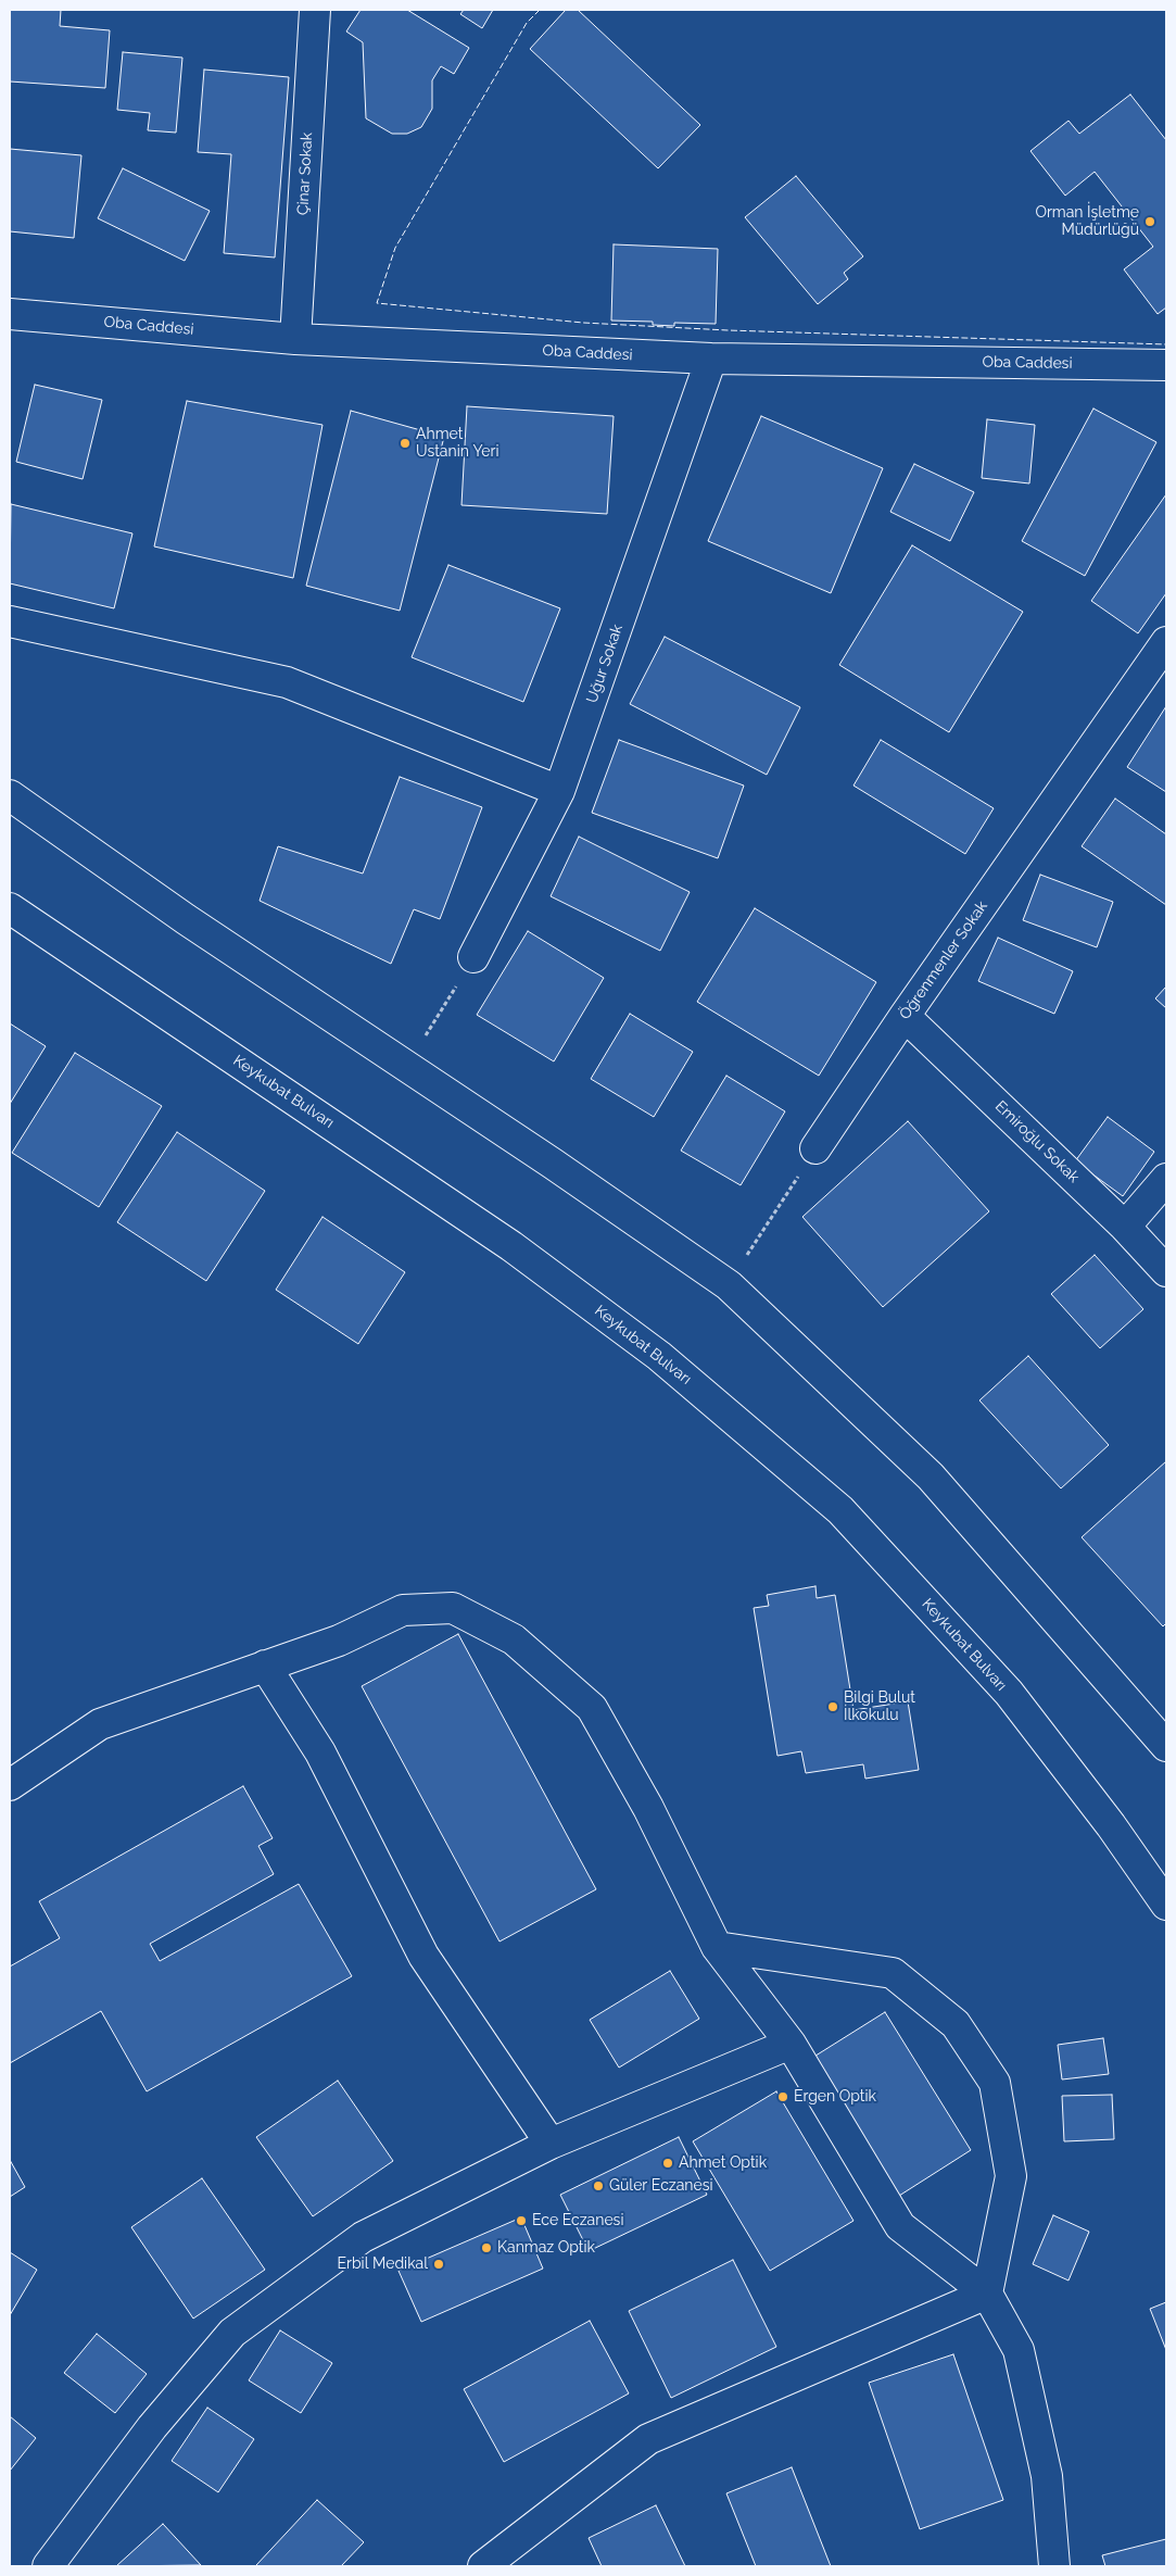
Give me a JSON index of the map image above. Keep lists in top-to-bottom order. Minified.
{"streets":{"main road":["Çinar Sokak","Oba Caddesi","Uğur Sokak","Öğrenmenler Sokak","Keykubat Bulvarı","Emiroğlu Sokak"]},"crossings":[["Çinar Sokak","Oba Caddesi"],["Oba Caddesi","Uğur Sokak"],["Öğrenmenler Sokak","Emiroğlu Sokak"]],"places":["Orman İşletme Müdürlüğü","Ahmet Ustanin Yeri","Bilgi Bulut İlkokulu","Ergen Optik","Ahmet Optik","Güler Eczanesi","Ece Eczanesi","Kanmaz Optik","Erbil Medikal"]}
